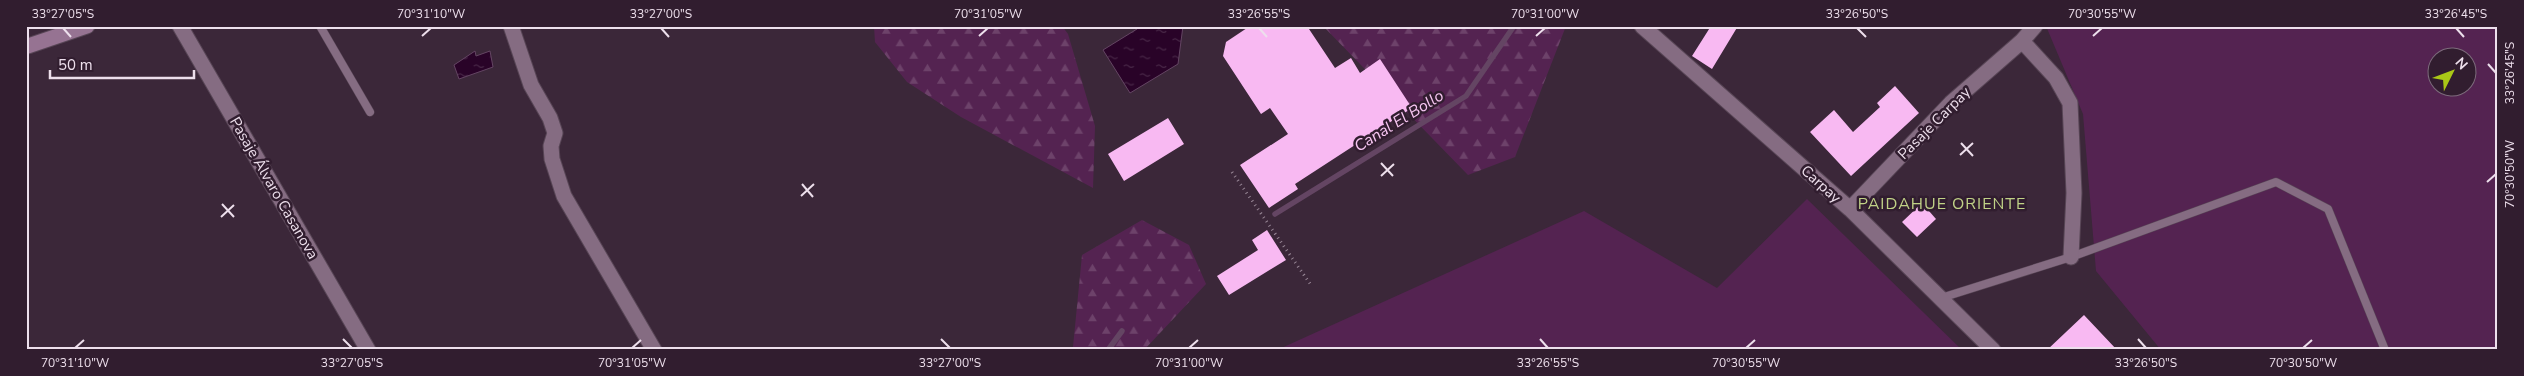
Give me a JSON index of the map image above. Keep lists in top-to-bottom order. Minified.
{"streets":{"street":["Pasaje Carpay","Carpay","Pasaje Álvaro Casanova"]},"crossings":[["Pasaje Carpay","Carpay"]],"districts":["PAIDAHUE ORIENTE"],"water":["Canal El Bollo"],"scale_bar":"50 m","north":"top right","coordinates":["33°27'05\"S","70°31'10\"W","33°27'00\"S","70°31'05\"W","33°26'55\"S","70°31'00\"W","33°26'50\"S","70°30'55\"W","33°26'45\"S","70°30'50\"W"]}
